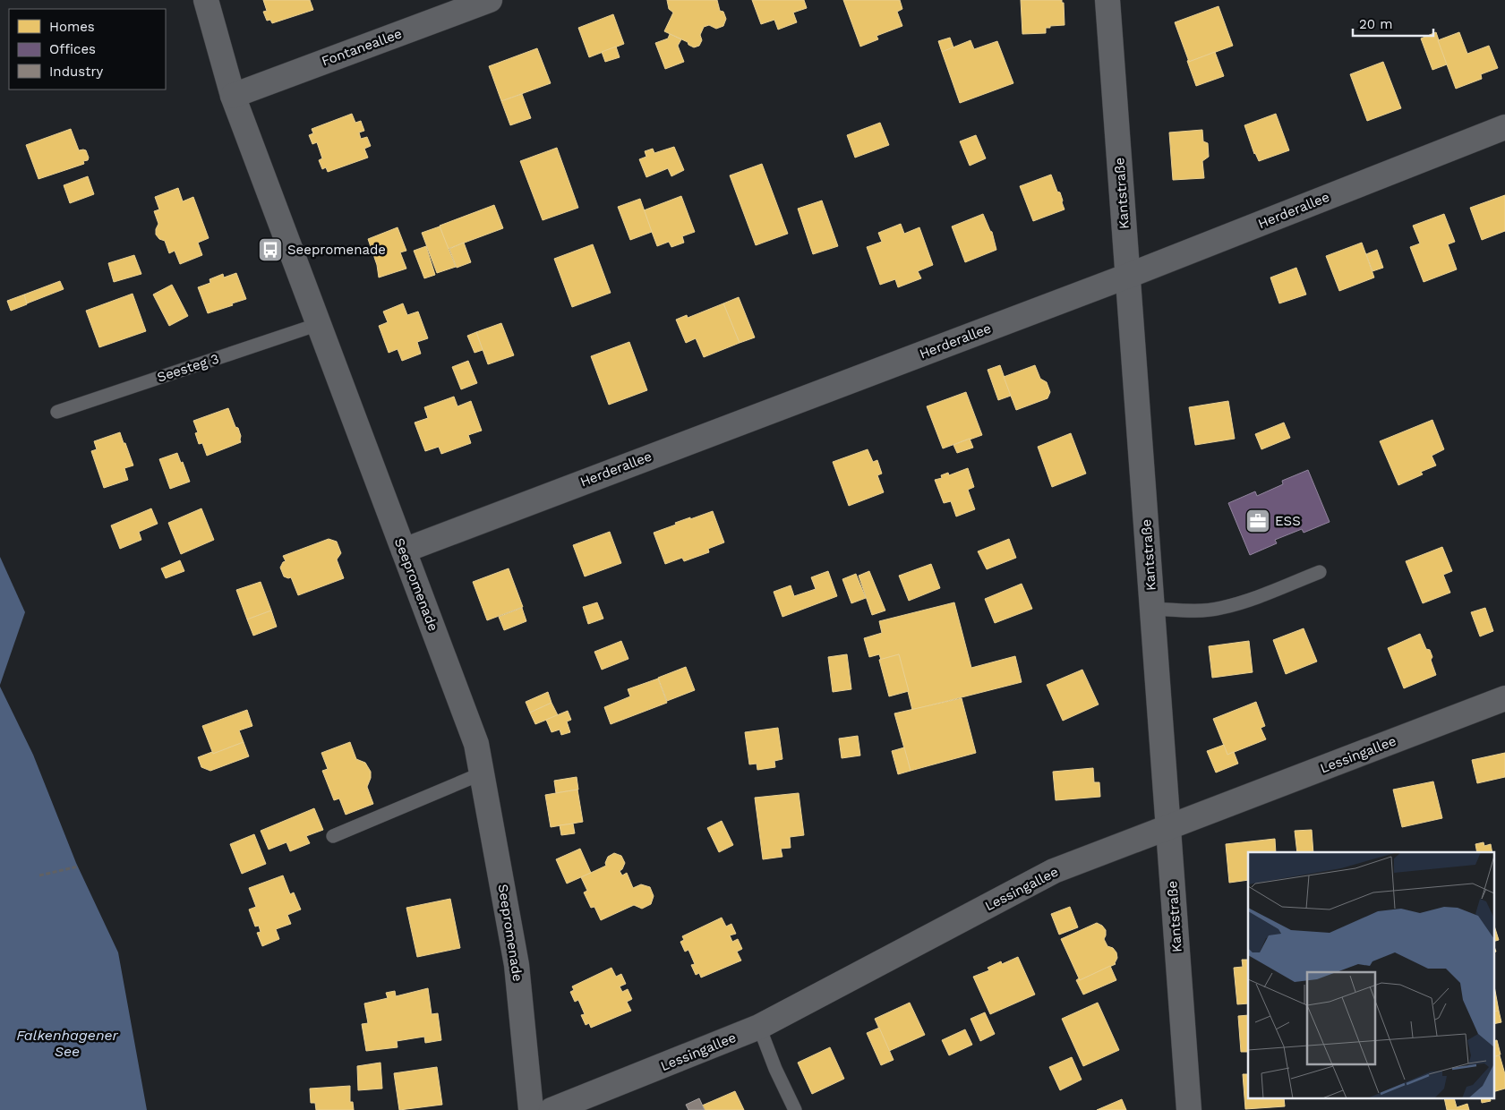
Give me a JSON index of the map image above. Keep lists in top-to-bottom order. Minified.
{"streets":{"street":["Fontaneallee","Kantstraße","Herderallee","Seepromenade","Lessingallee"],"lane":["Seesteg 3"]},"crossings":[["Fontaneallee","Seepromenade"],["Kantstraße","Herderallee"],["Kantstraße","Lessingallee"],["Herderallee","Seepromenade"],["Seesteg 3","Seepromenade"]],"water":["Falkenhagener See"],"places":{"bus stop":["Seepromenade"],"office":["ESS"]},"legend":["Homes","Offices","Industry"],"scale_bar":"20 m"}
